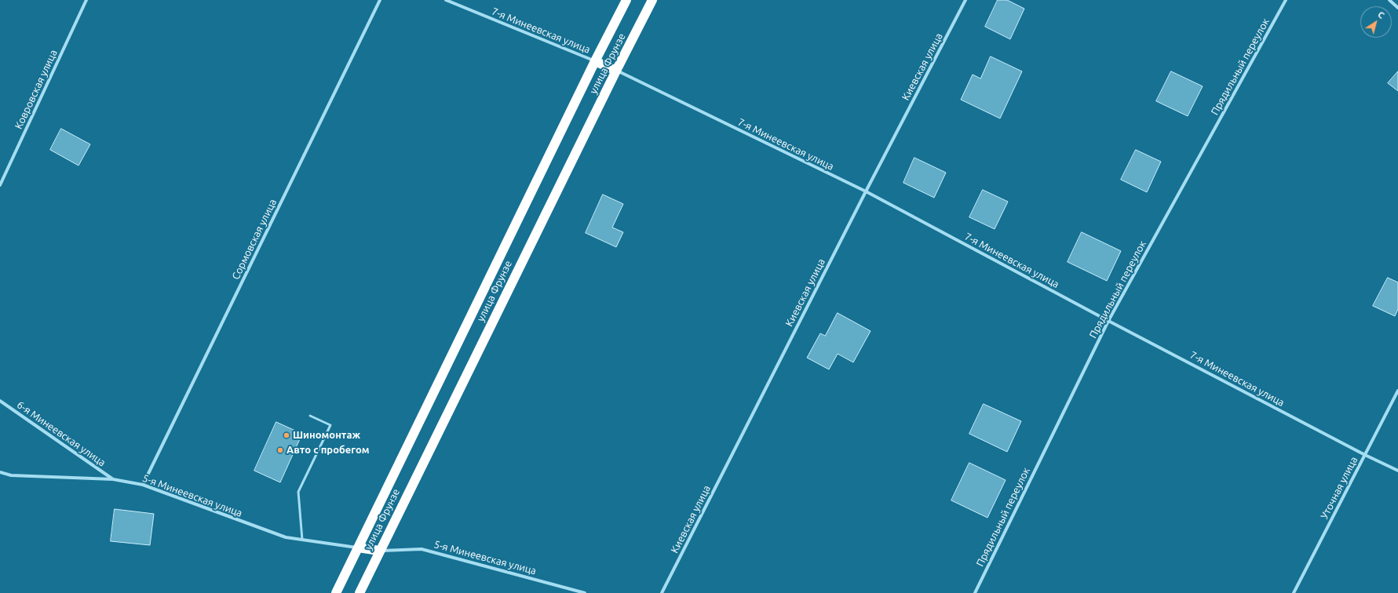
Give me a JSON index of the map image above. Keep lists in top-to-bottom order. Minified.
{"streets":{"highway":["улица Фрунзе"],"street":["7-я Минеевская улица","Киевская улица","Прядильный переулок","Ковровская улица","Сормовская улица","6-я Минеевская улица","Уточная улица","5-я Минеевская улица"]},"crossings":[["7-я Минеевская улица","улица Фрунзе"],["7-я Минеевская улица","Киевская улица"],["7-я Минеевская улица","Прядильный переулок"],["7-я Минеевская улица","Уточная улица"],["улица Фрунзе","5-я Минеевская улица"],["Сормовская улица","5-я Минеевская улица"],["6-я Минеевская улица","5-я Минеевская улица"]],"places":["Шиномонтаж","Авто с пробегом"],"north":"top right"}
